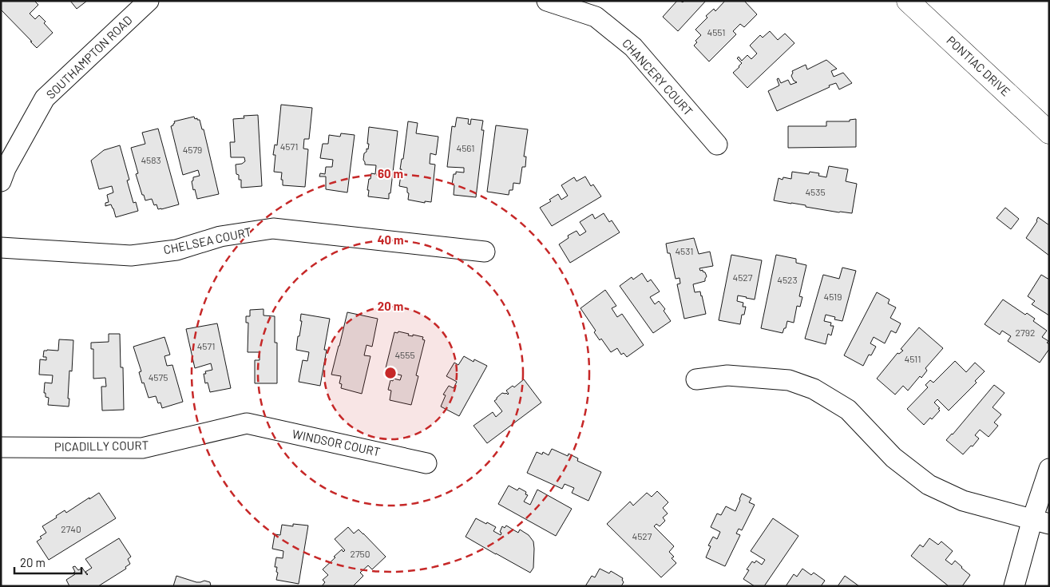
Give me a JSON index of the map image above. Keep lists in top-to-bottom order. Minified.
{"streets":{"main road":["PONTIAC DRIVE"],"street":["SOUTHAMPTON ROAD","CHANCERY COURT","CHELSEA COURT","WINDSOR COURT","PICADILLY COURT"]},"crossings":[["WINDSOR COURT","PICADILLY COURT"]],"house_numbers":["4551","4571","4561","4579","4583","4535","4531","4527","4523","4519","2792","4571","4555","4511","4575","2740","4527","2750"],"scale_bar":"20 m","rings":["60 m","40 m","20 m"]}
